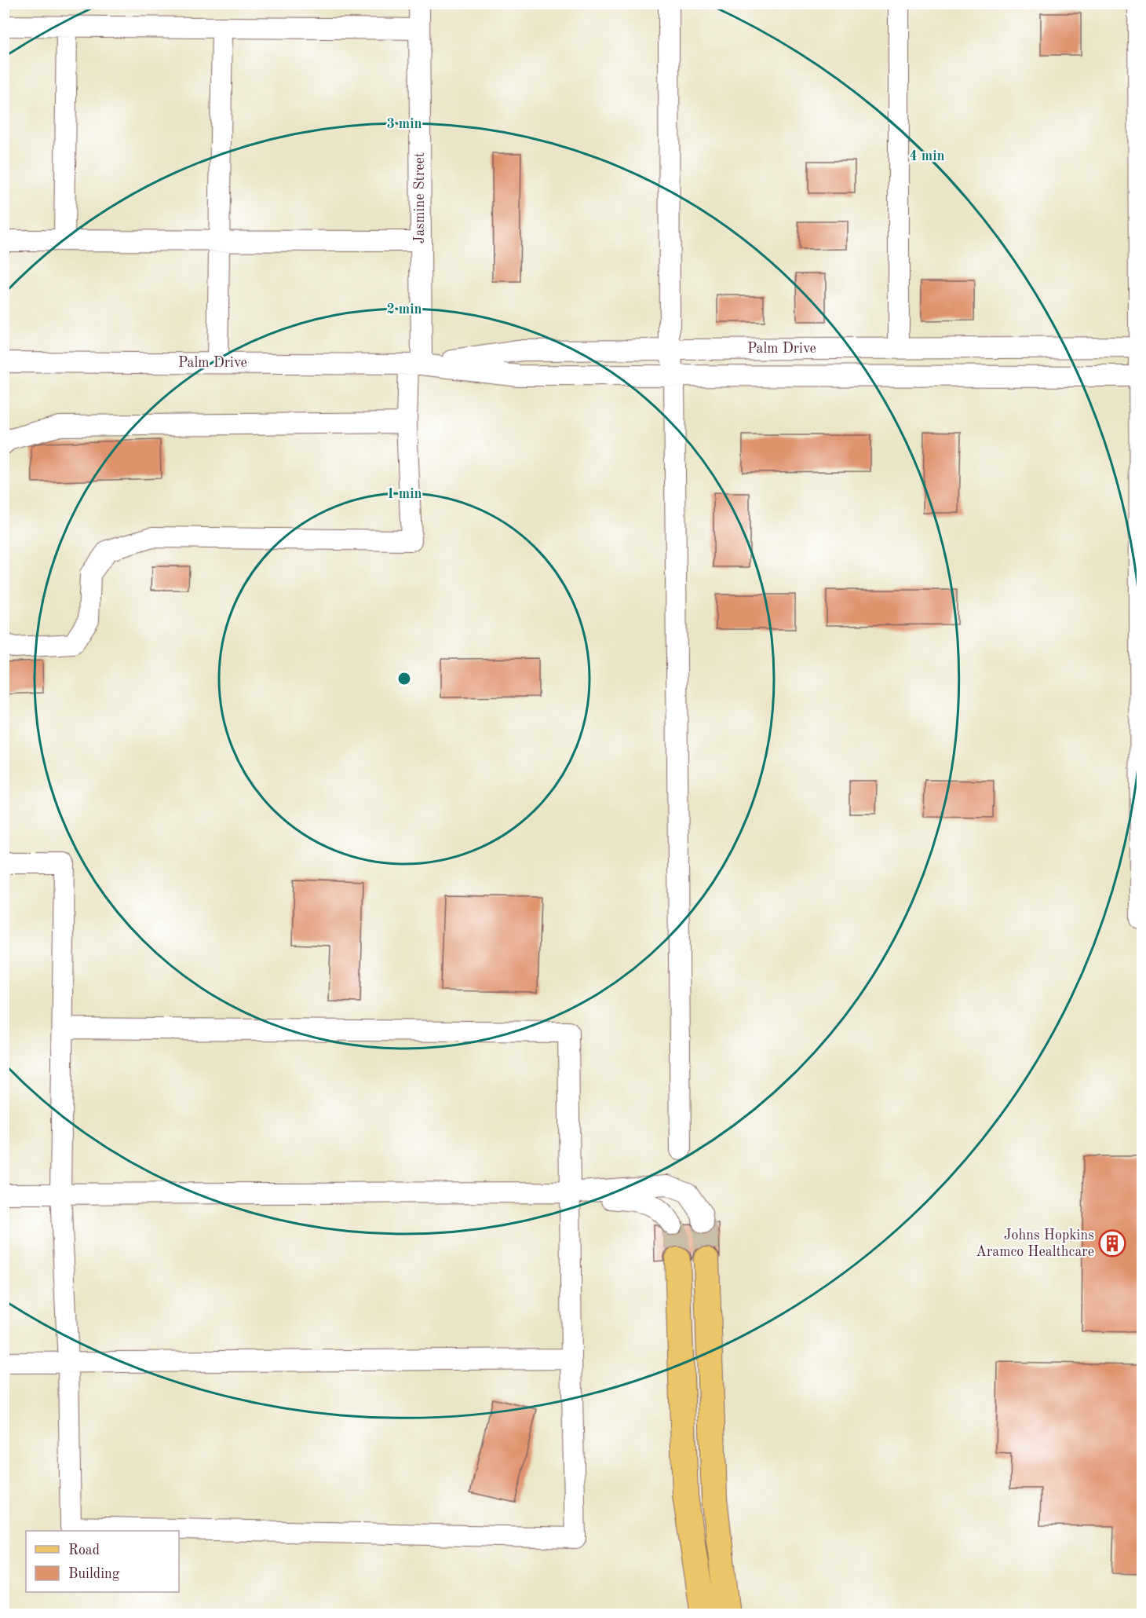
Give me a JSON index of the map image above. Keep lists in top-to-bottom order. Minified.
{"streets":{"street":["Jasmine Street","Palm Drive"]},"crossings":[["Jasmine Street","Palm Drive"]],"places":{"building":["Johns Hopkins Aramco Healthcare"]},"legend":["Road","Building"],"rings":["3 min","4 min","2 min","1 min"]}
